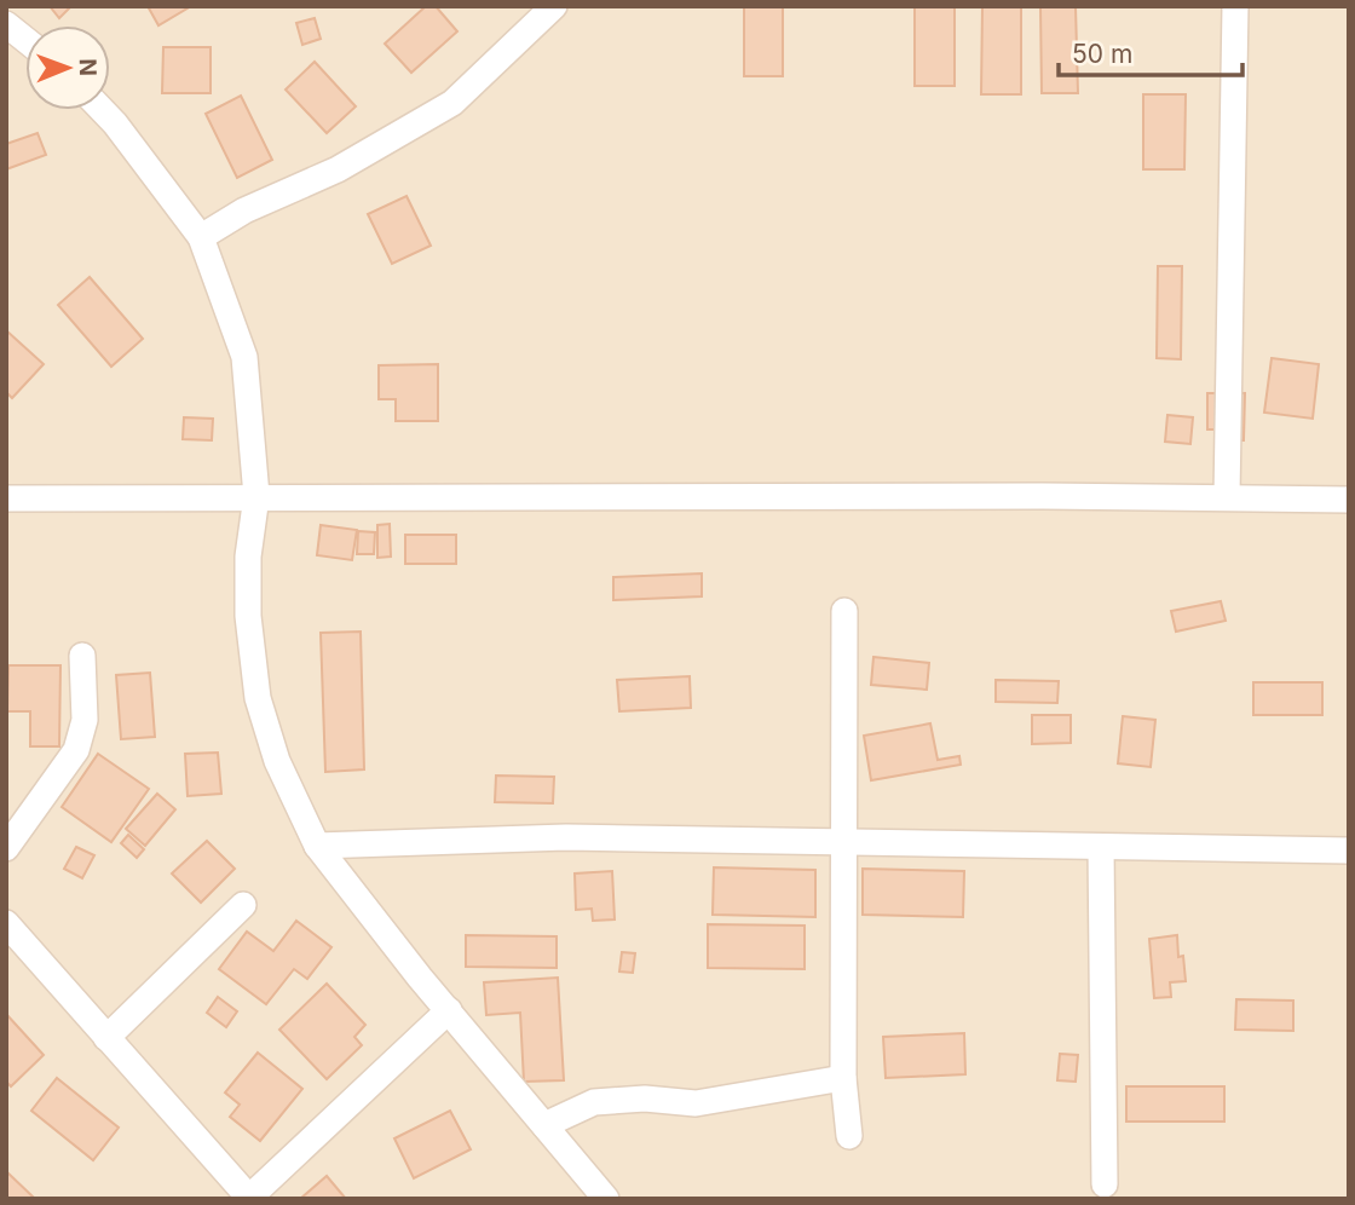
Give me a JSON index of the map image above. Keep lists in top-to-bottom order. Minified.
{"scale_bar":"50 m","north":"right"}
